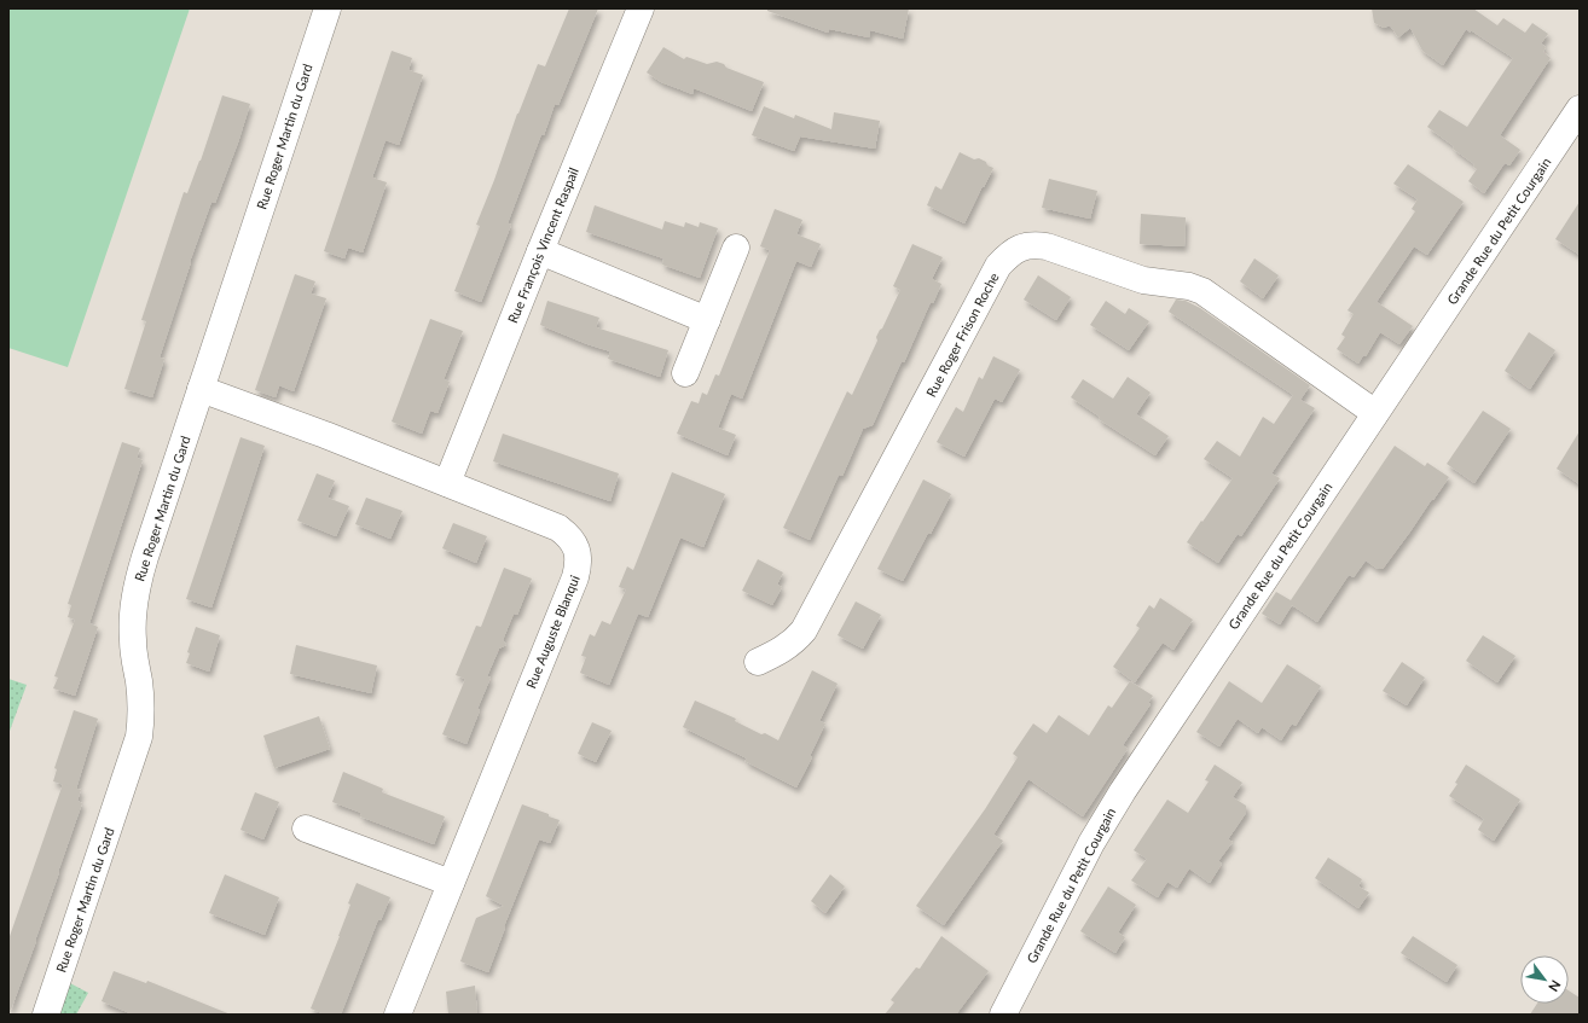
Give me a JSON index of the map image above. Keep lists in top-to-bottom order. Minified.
{"streets":{"street":["Rue Roger Martin du Gard","Grande Rue du Petit Courgain","Rue François Vincent Raspail","Rue Roger Frison Roche","Rue Auguste Blanqui"]},"crossings":[["Rue Roger Martin du Gard","Rue Auguste Blanqui"],["Grande Rue du Petit Courgain","Rue Roger Frison Roche"],["Rue François Vincent Raspail","Rue Auguste Blanqui"]],"north":"bottom right"}
